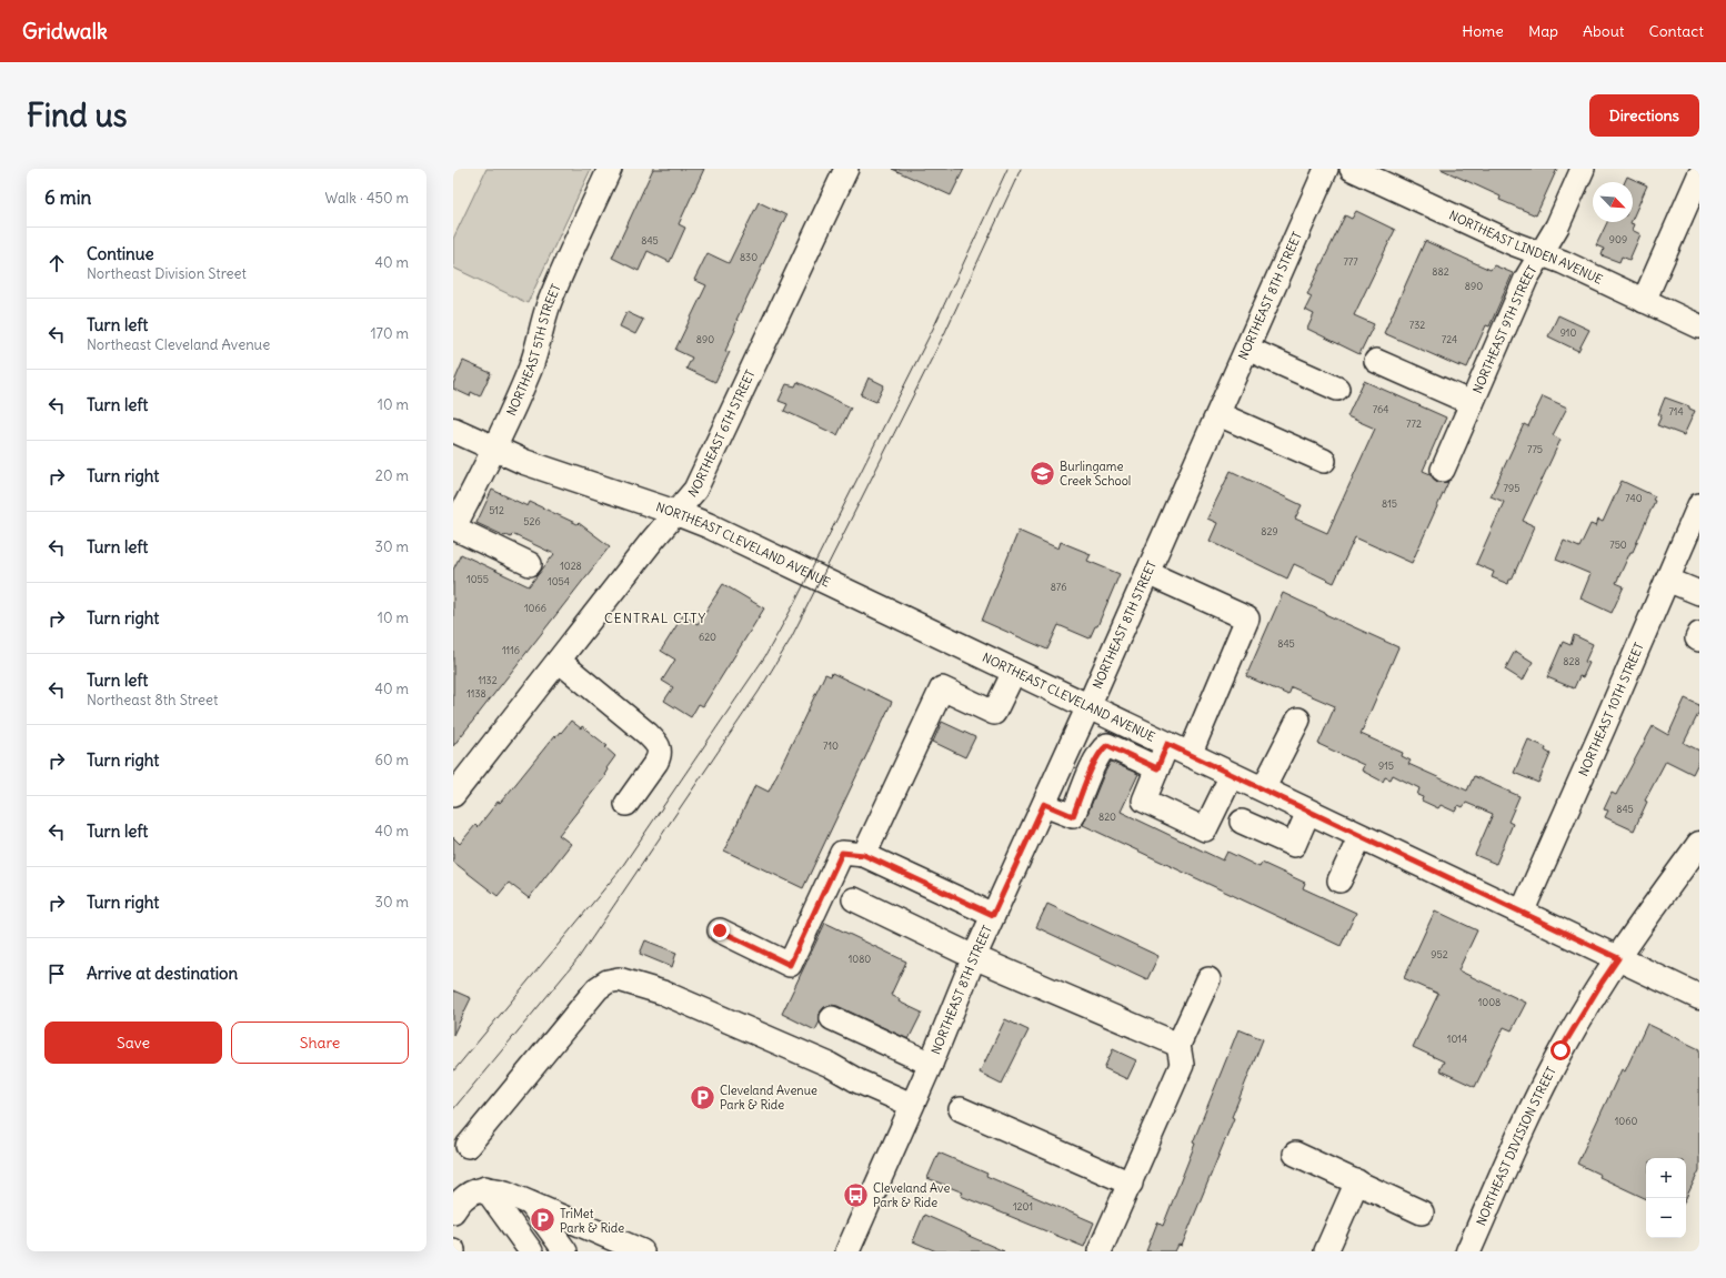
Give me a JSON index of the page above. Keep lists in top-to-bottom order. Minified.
{"streets":{"main road":["NORTHEAST CLEVELAND AVENUE","NORTHEAST DIVISION STREET"],"street":["NORTHEAST LINDEN AVENUE","NORTHEAST 8TH STREET","NORTHEAST 9TH STREET","NORTHEAST 5TH STREET","NORTHEAST 6TH STREET","NORTHEAST 10TH STREET"]},"crossings":[["NORTHEAST LINDEN AVENUE","NORTHEAST 9TH STREET"],["NORTHEAST 8TH STREET","NORTHEAST CLEVELAND AVENUE"],["NORTHEAST 5TH STREET","NORTHEAST CLEVELAND AVENUE"],["NORTHEAST 6TH STREET","NORTHEAST CLEVELAND AVENUE"],["NORTHEAST CLEVELAND AVENUE","NORTHEAST 10TH STREET"],["NORTHEAST CLEVELAND AVENUE","NORTHEAST DIVISION STREET"]],"districts":["CENTRAL CITY"],"places":{"school or university":["Burlingame Creek School"],"parking":["Cleveland Avenue Park & Ride","TriMet Park & Ride"],"bus stop":["Cleveland Ave Park & Ride"]},"house_numbers":["909","845","830","777","882","890","732","910","890","724","764","714","772","775","795","740","815","512","526","829","750","1028","1055","1054","876","1066","620","845","1116","828","1132","1138","710","915","845","820","952","1080","1008","1014","1060","1201"],"north":"bottom right","page":{"header":"Gridwalk","nav":["Home","Map","About","Contact"],"buttons":["Directions",["Save","Share"]],"title":"Find us","heading":["6 min","Walk · 450 m"],"list":[["Continue","Northeast Division Street","40 m"],["Turn left","Northeast Cleveland Avenue","170 m"],["Turn left","10 m"],["Turn right","20 m"],["Turn left","30 m"],["Turn right","10 m"],["Turn left","Northeast 8th Street","40 m"],["Turn right","60 m"],["Turn left","40 m"],["Turn right","30 m"],"Arrive at destination"],"map_buttons":["+","−"]}}
